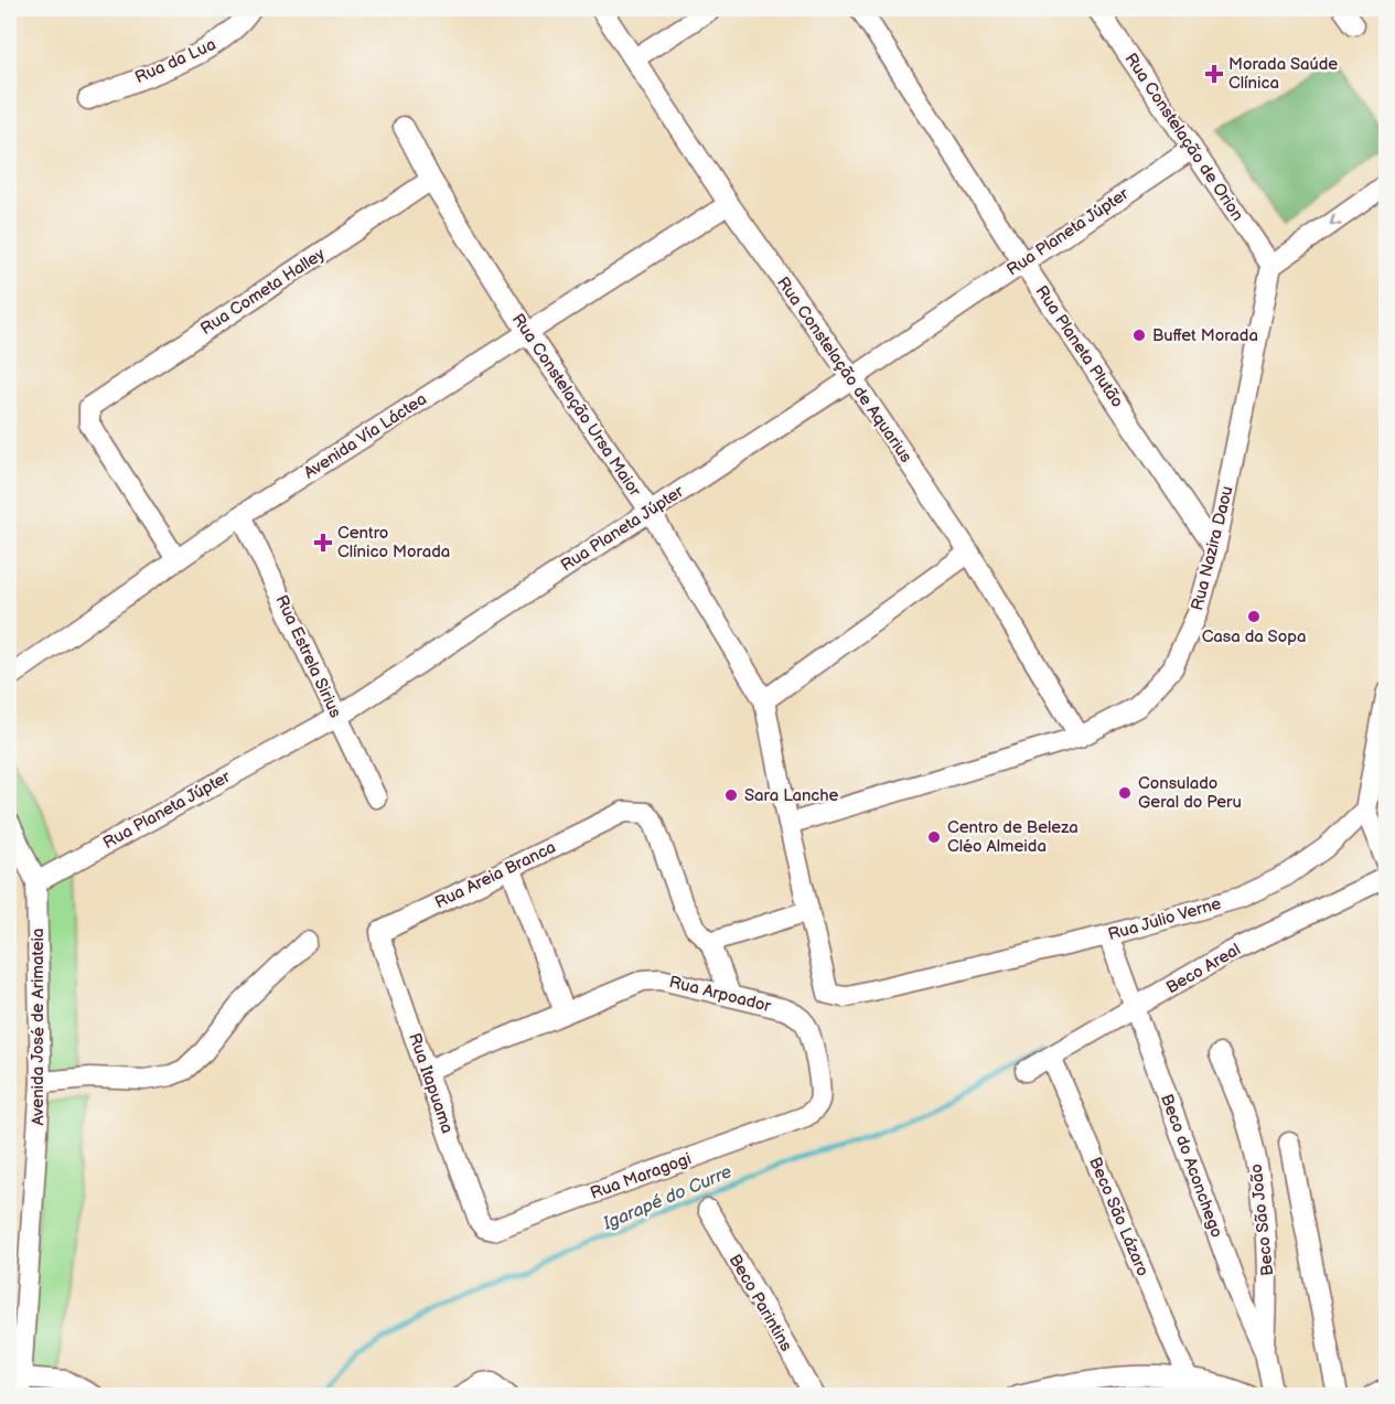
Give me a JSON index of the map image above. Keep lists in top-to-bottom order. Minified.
{"streets":{"street":["Rua da Lua","Rua Constelação de Orion","Rua Planeta Júpter","Rua Cometa Halley","Rua Planeta Plutão","Rua Constelação de Aquarius","Rua Constelação Ursa Maior","Avenida Vía Láctea","Rua Nazira Daou","Rua Estrela Sirius","Rua Areia Branca","Rua Julio Verne","Beco Areal","Rua Arpoador","Avenida José de Arimateia","Rua Itapuama","Beco do Aconchego","Rua Maragogi","Beco São Lázaro","Beco São João","Beco Parintins"]},"crossings":[["Rua Constelação de Orion","Rua Planeta Júpter"],["Rua Constelação de Orion","Rua Nazira Daou"],["Rua Planeta Júpter","Rua Planeta Plutão"],["Rua Planeta Júpter","Rua Constelação de Aquarius"],["Rua Planeta Júpter","Rua Constelação Ursa Maior"],["Rua Planeta Júpter","Rua Estrela Sirius"],["Rua Planeta Júpter","Avenida José de Arimateia"],["Rua Cometa Halley","Rua Constelação Ursa Maior"],["Rua Cometa Halley","Avenida Vía Láctea"],["Rua Planeta Plutão","Rua Nazira Daou"],["Rua Constelação de Aquarius","Avenida Vía Láctea"],["Rua Constelação de Aquarius","Rua Nazira Daou"],["Rua Constelação Ursa Maior","Avenida Vía Láctea"],["Rua Constelação Ursa Maior","Rua Nazira Daou"],["Rua Constelação Ursa Maior","Rua Julio Verne"],["Avenida Vía Láctea","Rua Estrela Sirius"],["Rua Areia Branca","Rua Itapuama"],["Rua Julio Verne","Beco do Aconchego"],["Beco Areal","Beco do Aconchego"],["Beco Areal","Beco São Lázaro"],["Rua Arpoador","Rua Itapuama"],["Rua Arpoador","Rua Maragogi"],["Rua Itapuama","Rua Maragogi"],["Beco do Aconchego","Beco São João"]],"water":["Igarapé do Curre"],"places":{"health":["Morada Saúde Clínica","Centro Clínico Morada"],"other":["Buffet Morada","Casa da Sopa","Consulado Geral do Peru","Sara Lanche","Centro de Beleza Cléo Almeida"]}}
